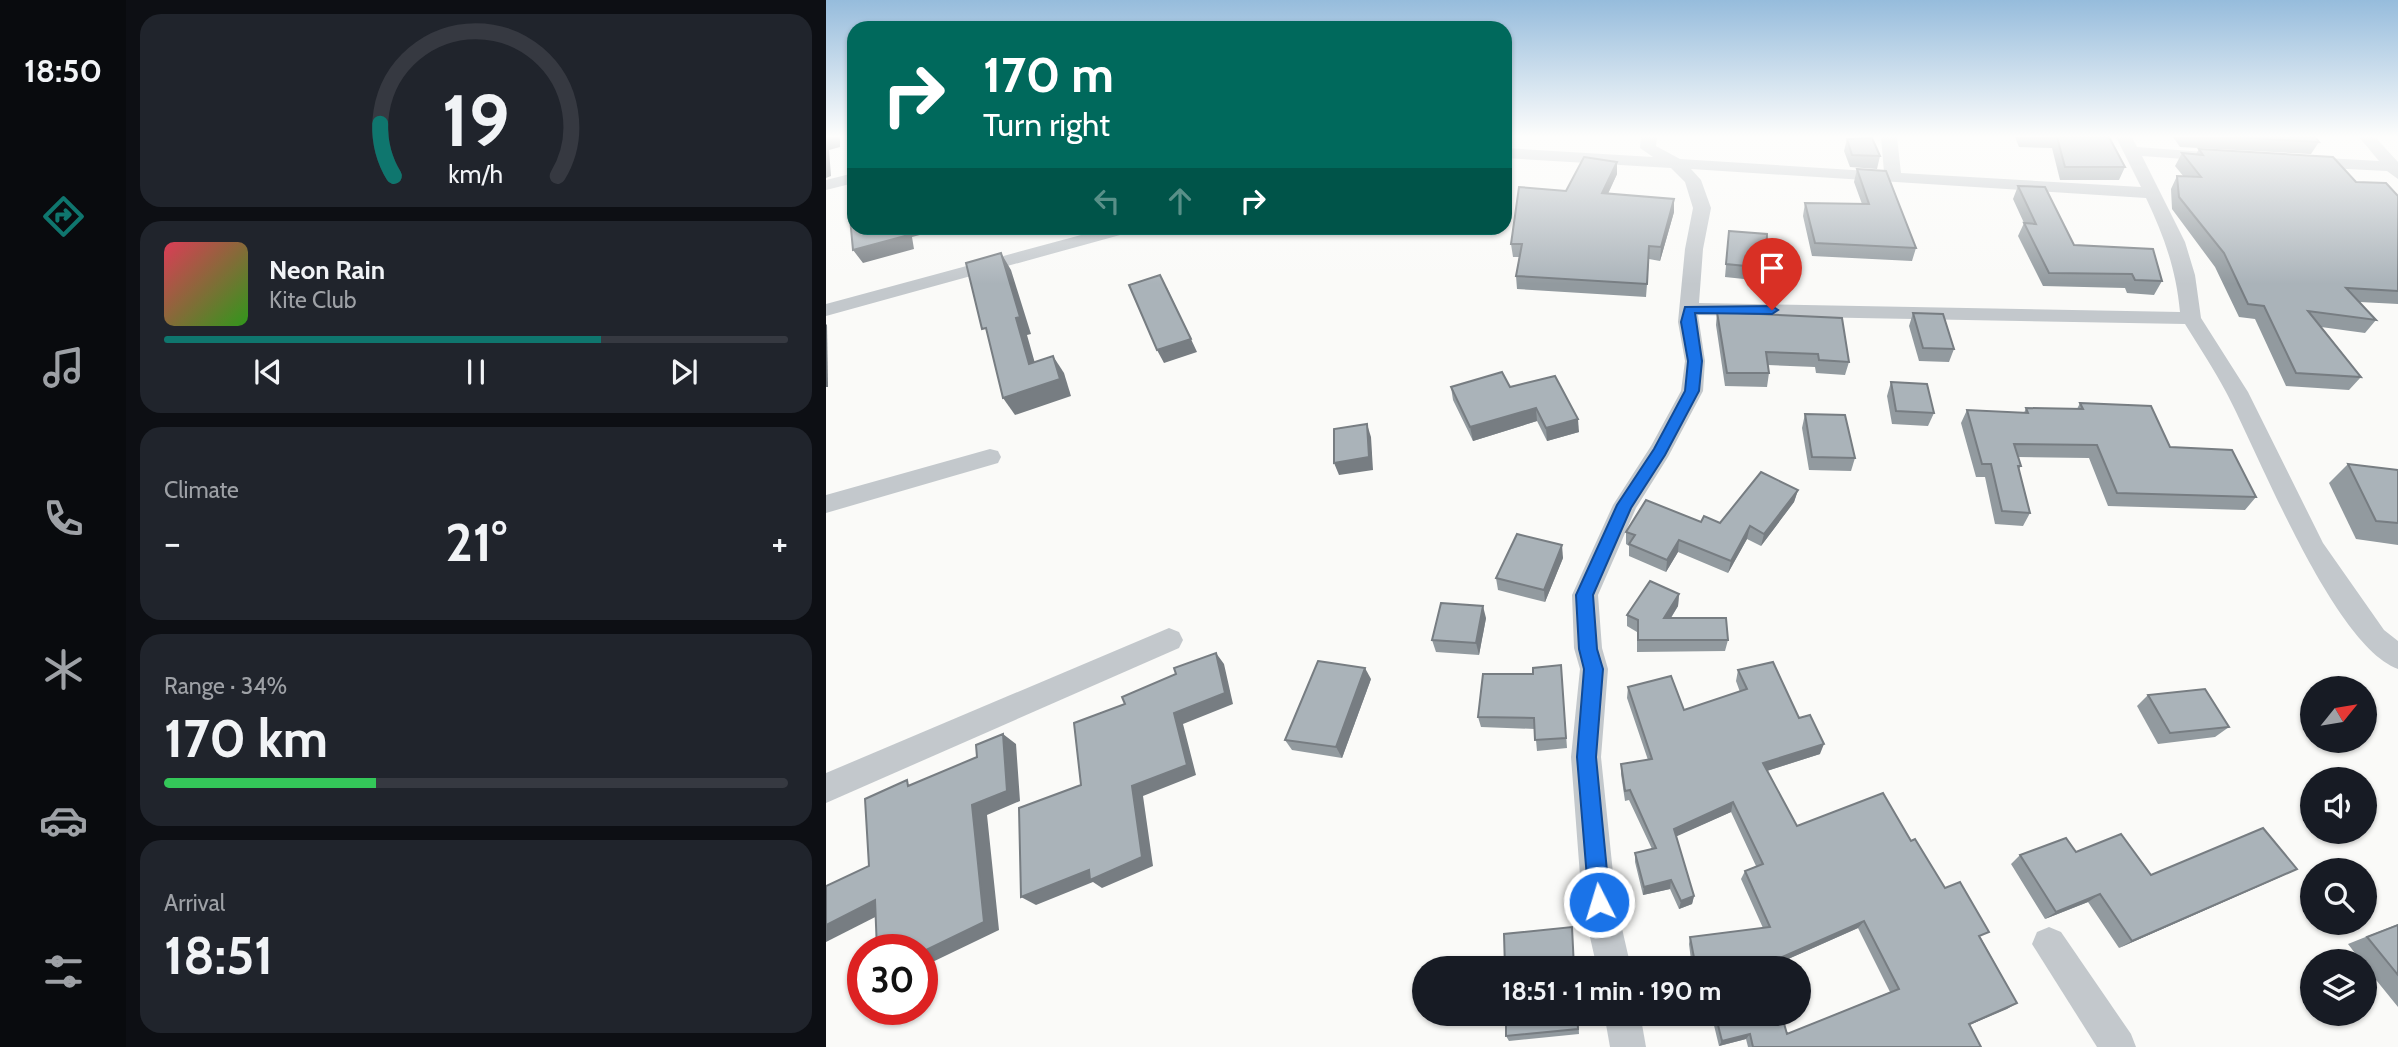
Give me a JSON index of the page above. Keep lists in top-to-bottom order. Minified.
{"north":"top right","page":{"tabs":"18:50","turn":["170 m","Turn right"],"song":["Neon Rain","Kite Club"],"tile":["Climate",["Range · 34%","170 km"],["Arrival","18:51"]],"heat":["−","21°","+"],"limit":"30","trip":"18:51 · 1 min · 190 m","gauge":["19","km/h"]}}
